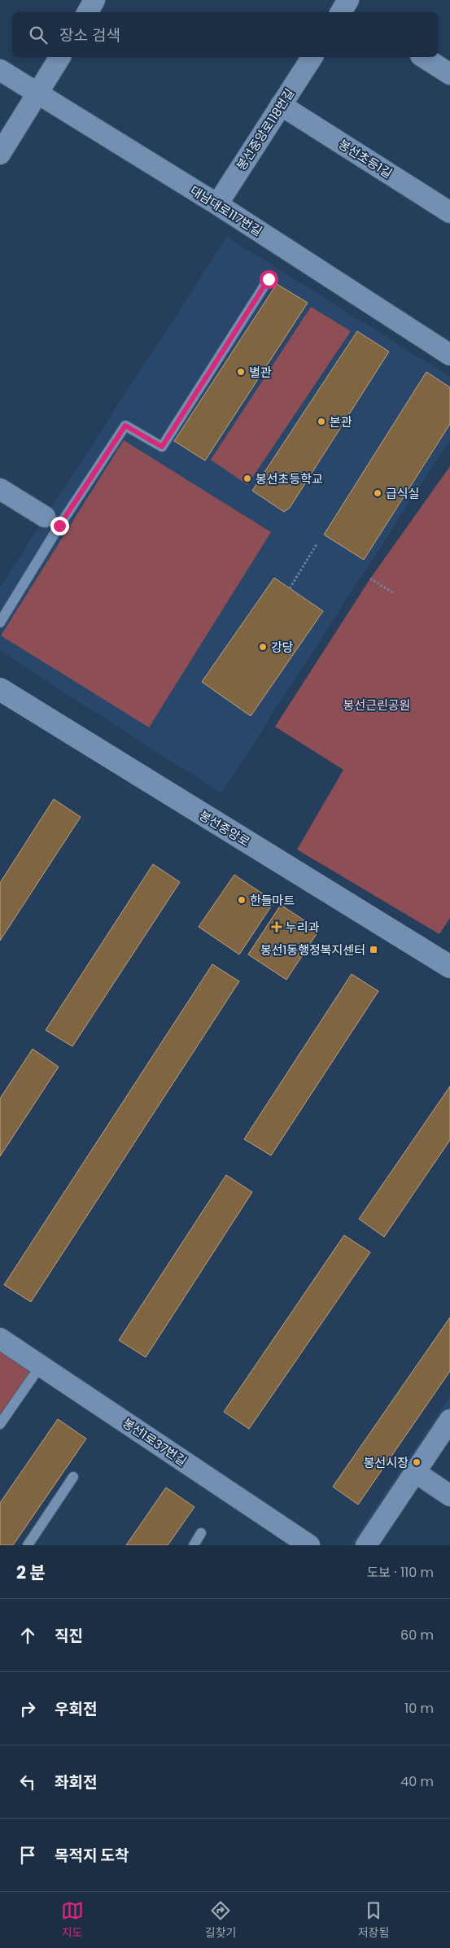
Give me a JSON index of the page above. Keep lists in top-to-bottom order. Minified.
{"streets":{"street":["봉선중앙로118번길","봉선초등1길","대남대로117번길","봉선중앙로","봉선1로37번길"]},"crossings":[["봉선중앙로118번길","봉선초등1길"],["봉선중앙로118번길","대남대로117번길"]],"parks":["봉선근린공원"],"places":{"other":["별관","본관","봉선초등학교","급식실","강당","한들마트","봉선시장"],"health":["누리과"],"transit":["봉선1동행정복지센터"]},"page":{"search":"장소 검색","heading":["2 분","도보 · 110 m"],"list":[["직진","60 m"],["우회전","10 m"],["좌회전","40 m"],"목적지 도착"],"nav":["지도","길찾기","저장됨"]}}
